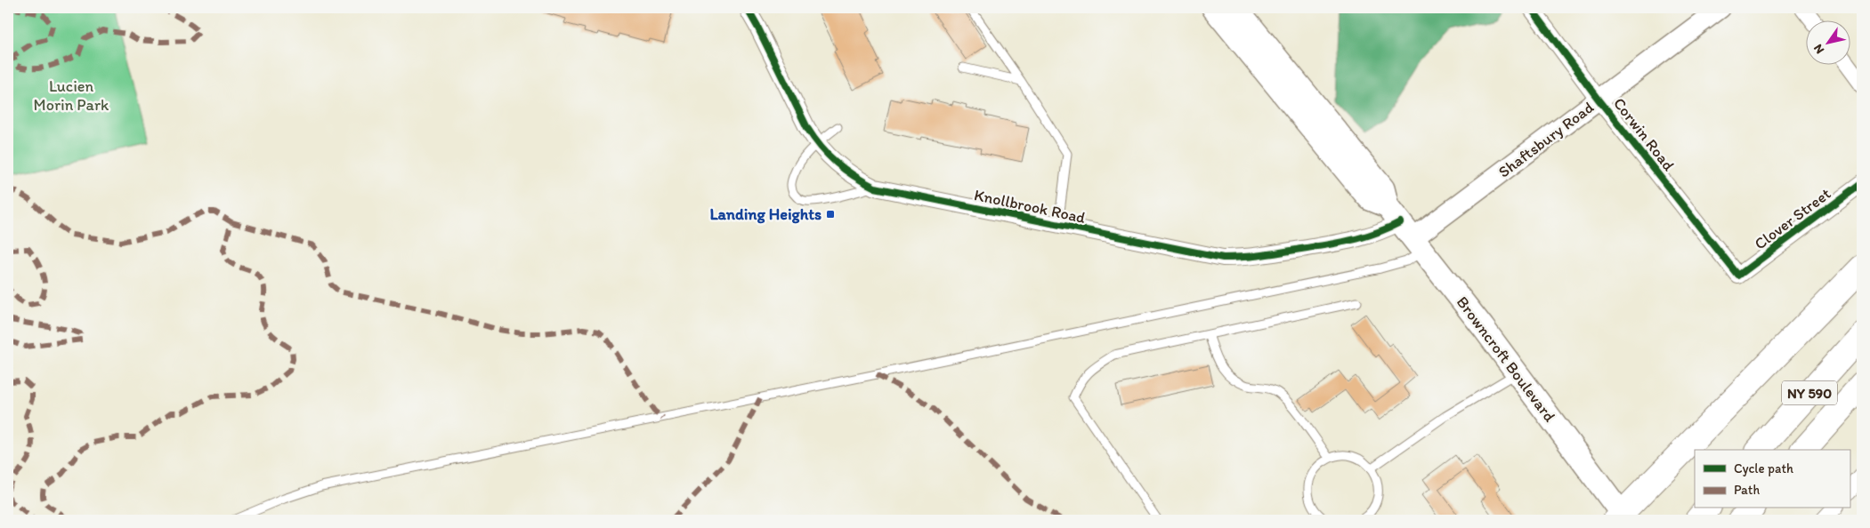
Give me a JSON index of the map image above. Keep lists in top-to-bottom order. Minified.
{"streets":{"highway":["NY 590"],"main road":["Browncroft Boulevard"],"street":["Corwin Road","Shaftsbury Road","Knollbrook Road","Clover Street"]},"crossings":[["Corwin Road","Shaftsbury Road"],["Corwin Road","Clover Street"],["Shaftsbury Road","Knollbrook Road"],["Shaftsbury Road","Browncroft Boulevard"],["Knollbrook Road","Browncroft Boulevard"]],"parks":["Lucien Morin Park"],"places":{"transit":["Landing Heights"]},"legend":["Cycle path","Path"],"north":"bottom left"}
